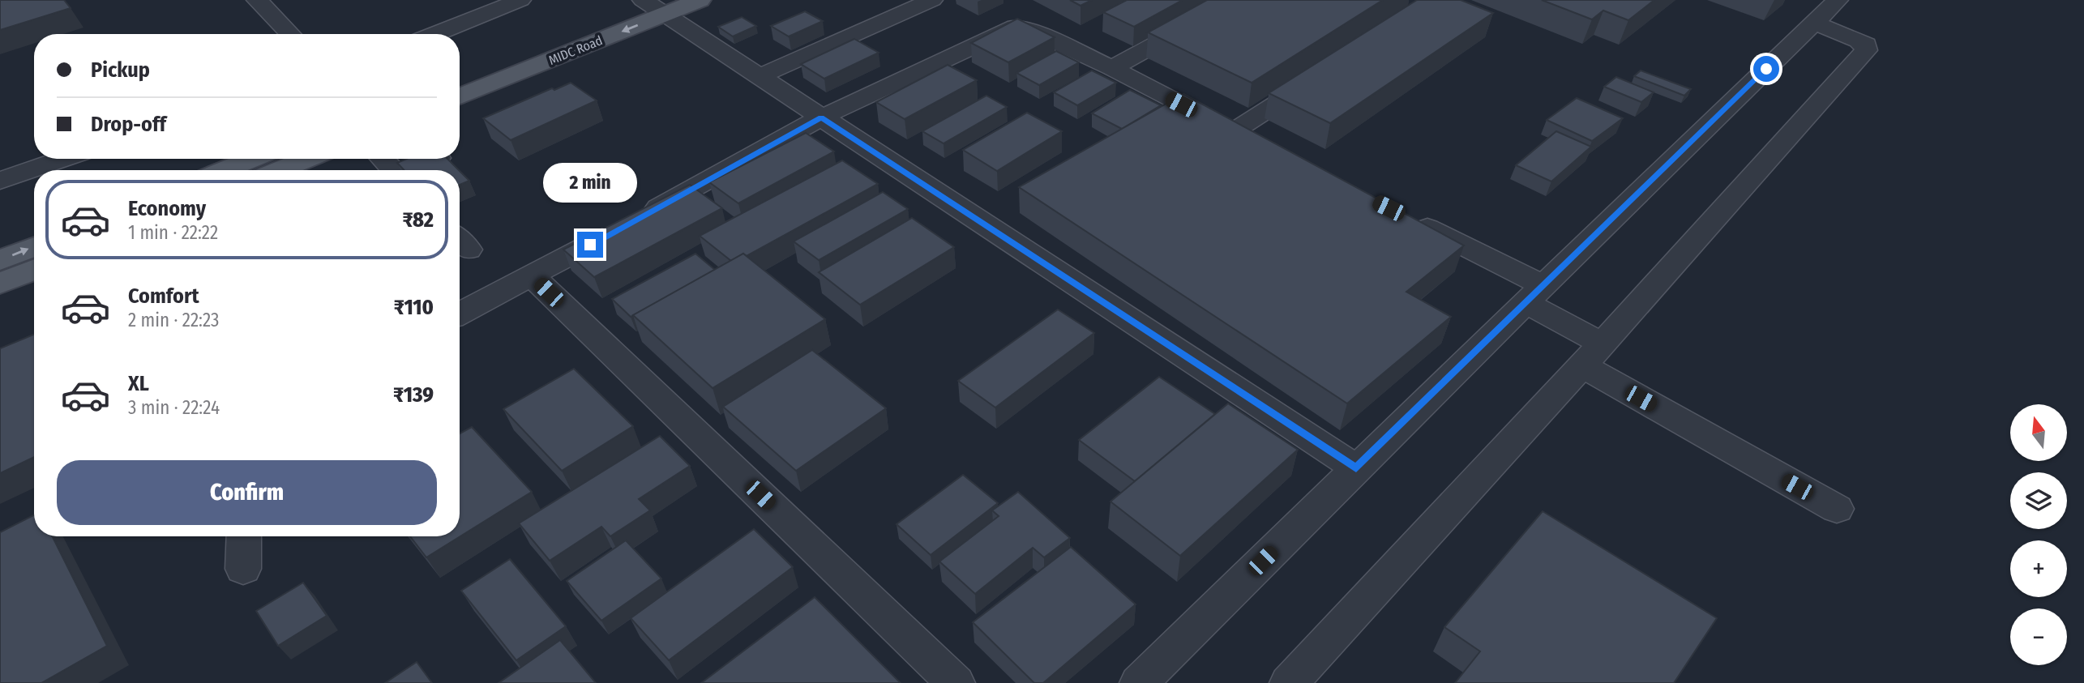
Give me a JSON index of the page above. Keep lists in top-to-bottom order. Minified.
{"streets":{"main road":["MIDC Road"]},"north":"top","page":{"banner":["Pickup","Drop-off"],"bubble":"2 min","list":[{"name":"Economy","note":"1 min · 22:22","value":"₹82"},{"name":"Comfort","note":"2 min · 22:23","value":"₹110"},{"name":"XL","note":"3 min · 22:24","value":"₹139"}],"map_buttons":["+","−"],"buttons":"Confirm"}}
